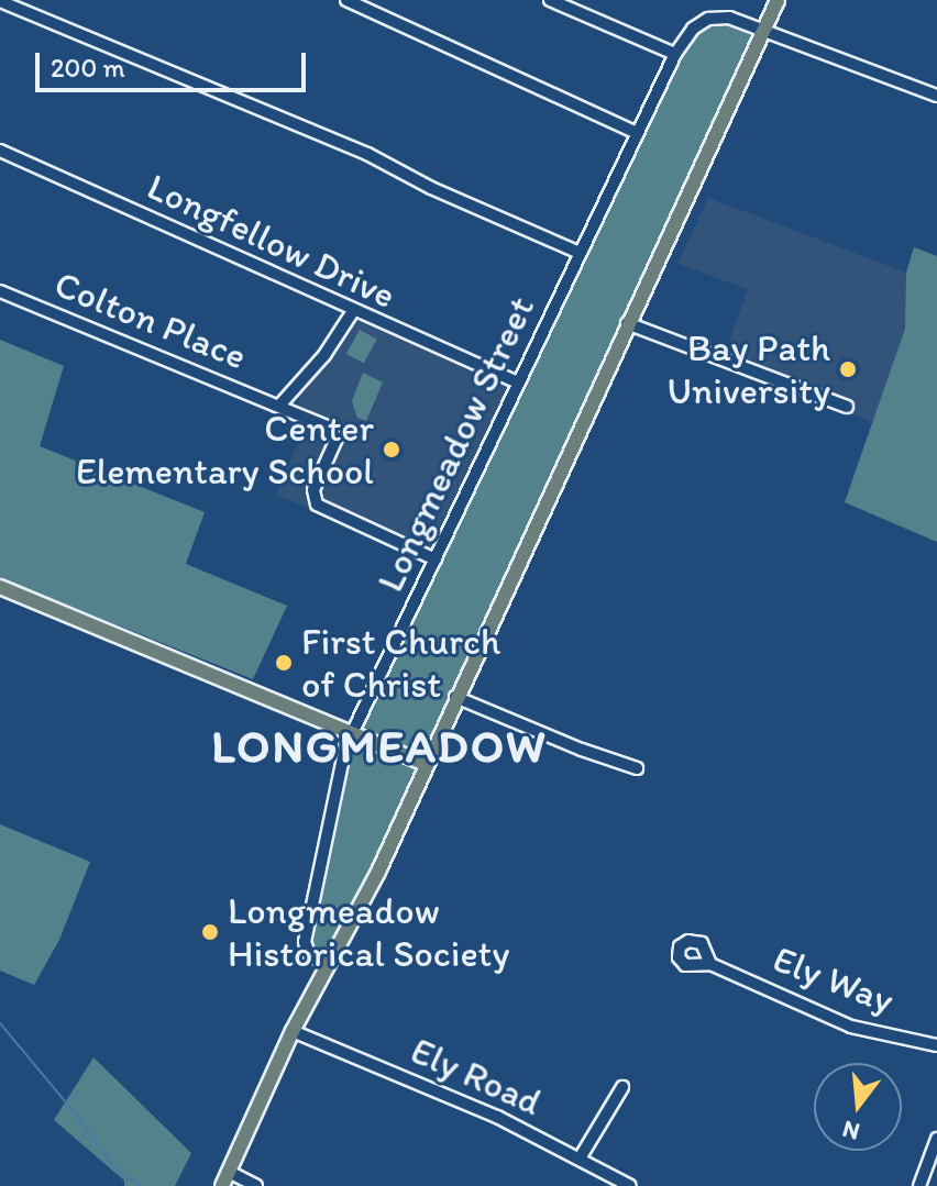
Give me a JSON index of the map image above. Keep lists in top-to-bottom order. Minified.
{"streets":{"street":["Longfellow Drive","Colton Place","Longmeadow Street","Ely Way","Ely Road"]},"crossings":[["Longfellow Drive","Colton Place"],["Longfellow Drive","Longmeadow Street"],["Colton Place","Longmeadow Street"]],"districts":["LONGMEADOW"],"places":["Bay Path University","Center Elementary School","First Church of Christ","Longmeadow Historical Society"],"scale_bar":"200 m","north":"bottom"}
